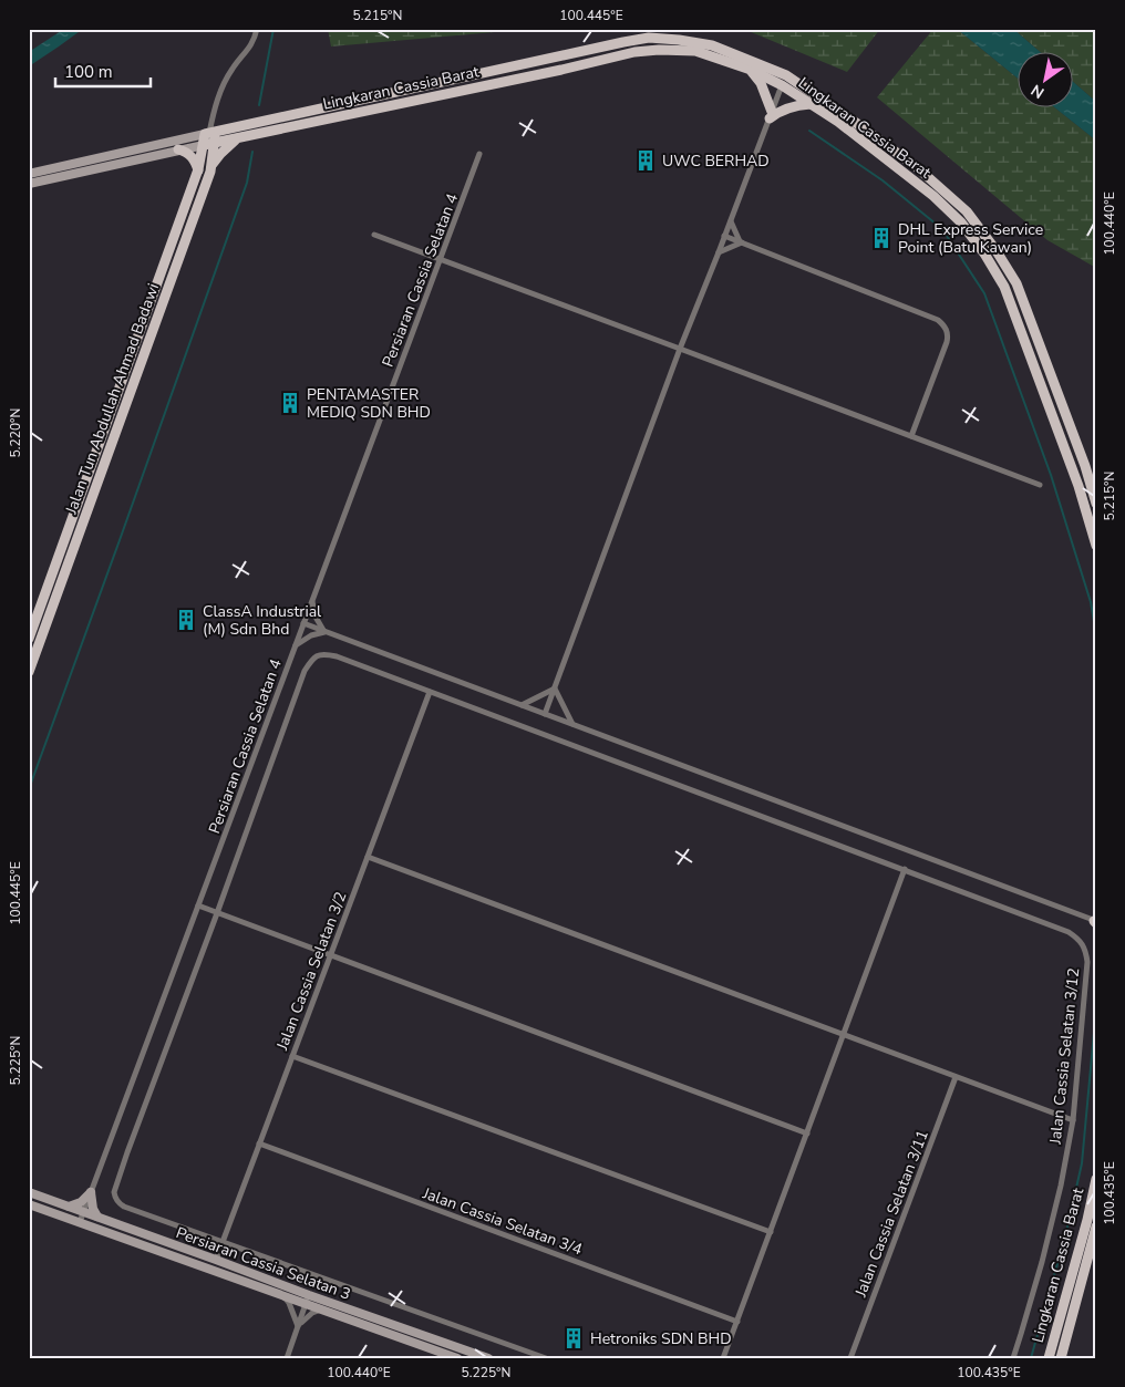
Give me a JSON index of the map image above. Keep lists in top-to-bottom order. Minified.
{"streets":{"main road":["Lingkaran Cassia Barat","Jalan Tun Abdullah Ahmad Badawi"],"street":["Persiaran Cassia Selatan 4","Jalan Cassia Selatan 3/2","Jalan Cassia Selatan 3/12","Jalan Cassia Selatan 3/11","Jalan Cassia Selatan 3/4","Persiaran Cassia Selatan 3"]},"crossings":[["Lingkaran Cassia Barat","Jalan Tun Abdullah Ahmad Badawi"],["Persiaran Cassia Selatan 4","Persiaran Cassia Selatan 3"],["Jalan Cassia Selatan 3/2","Jalan Cassia Selatan 3/4"],["Jalan Cassia Selatan 3/2","Persiaran Cassia Selatan 3"]],"places":{"building":["UWC BERHAD","DHL Express Service Point (Batu Kawan)","PENTAMASTER MEDIQ SDN BHD","ClassA Industrial (M) Sdn Bhd","Hetroniks SDN BHD"]},"scale_bar":"100 m","north":"bottom left","coordinates":["5.215°N","100.445°E","100.440°E","5.220°N","5.225°N","100.435°E"]}
